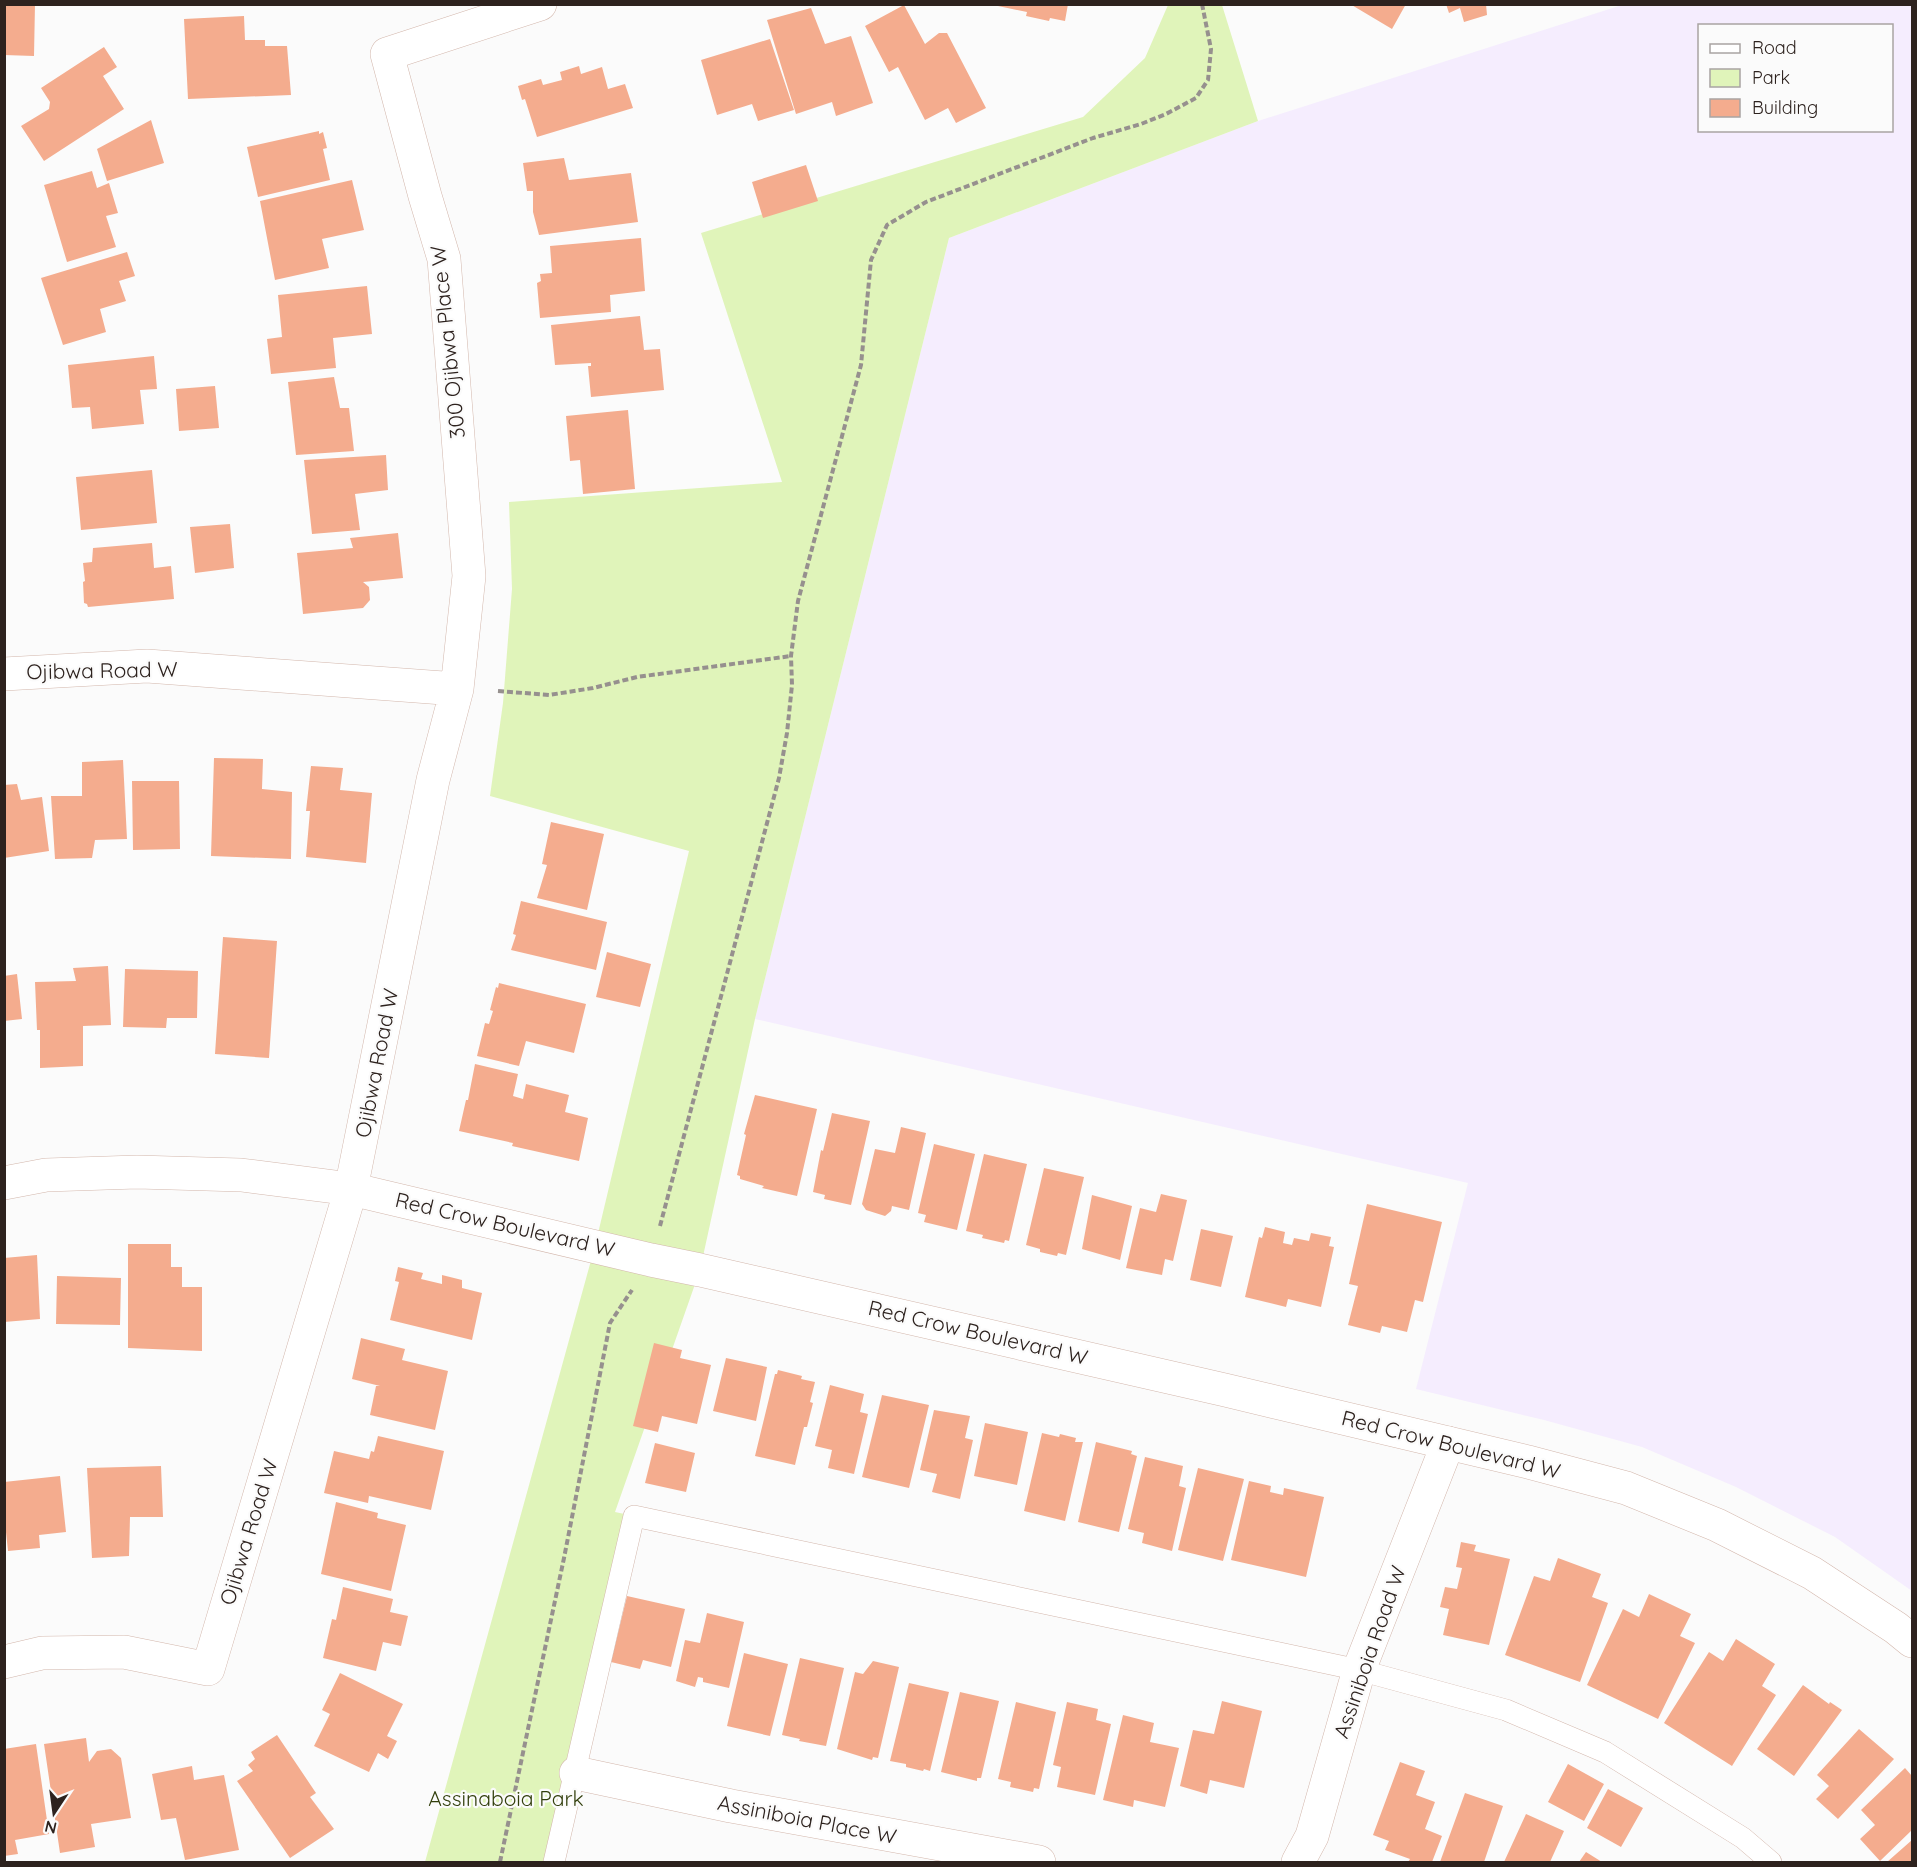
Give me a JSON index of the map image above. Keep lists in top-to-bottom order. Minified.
{"streets":{"street":["300 Ojibwa Place W","Ojibwa Road W","Red Crow Boulevard W","Assiniboia Road W","Assiniboia Place W"]},"crossings":[["300 Ojibwa Place W","Ojibwa Road W"],["Ojibwa Road W","Red Crow Boulevard W"],["Red Crow Boulevard W","Assiniboia Road W"]],"parks":["Assinaboia Park"],"legend":["Road","Park","Building"],"north":"bottom"}
